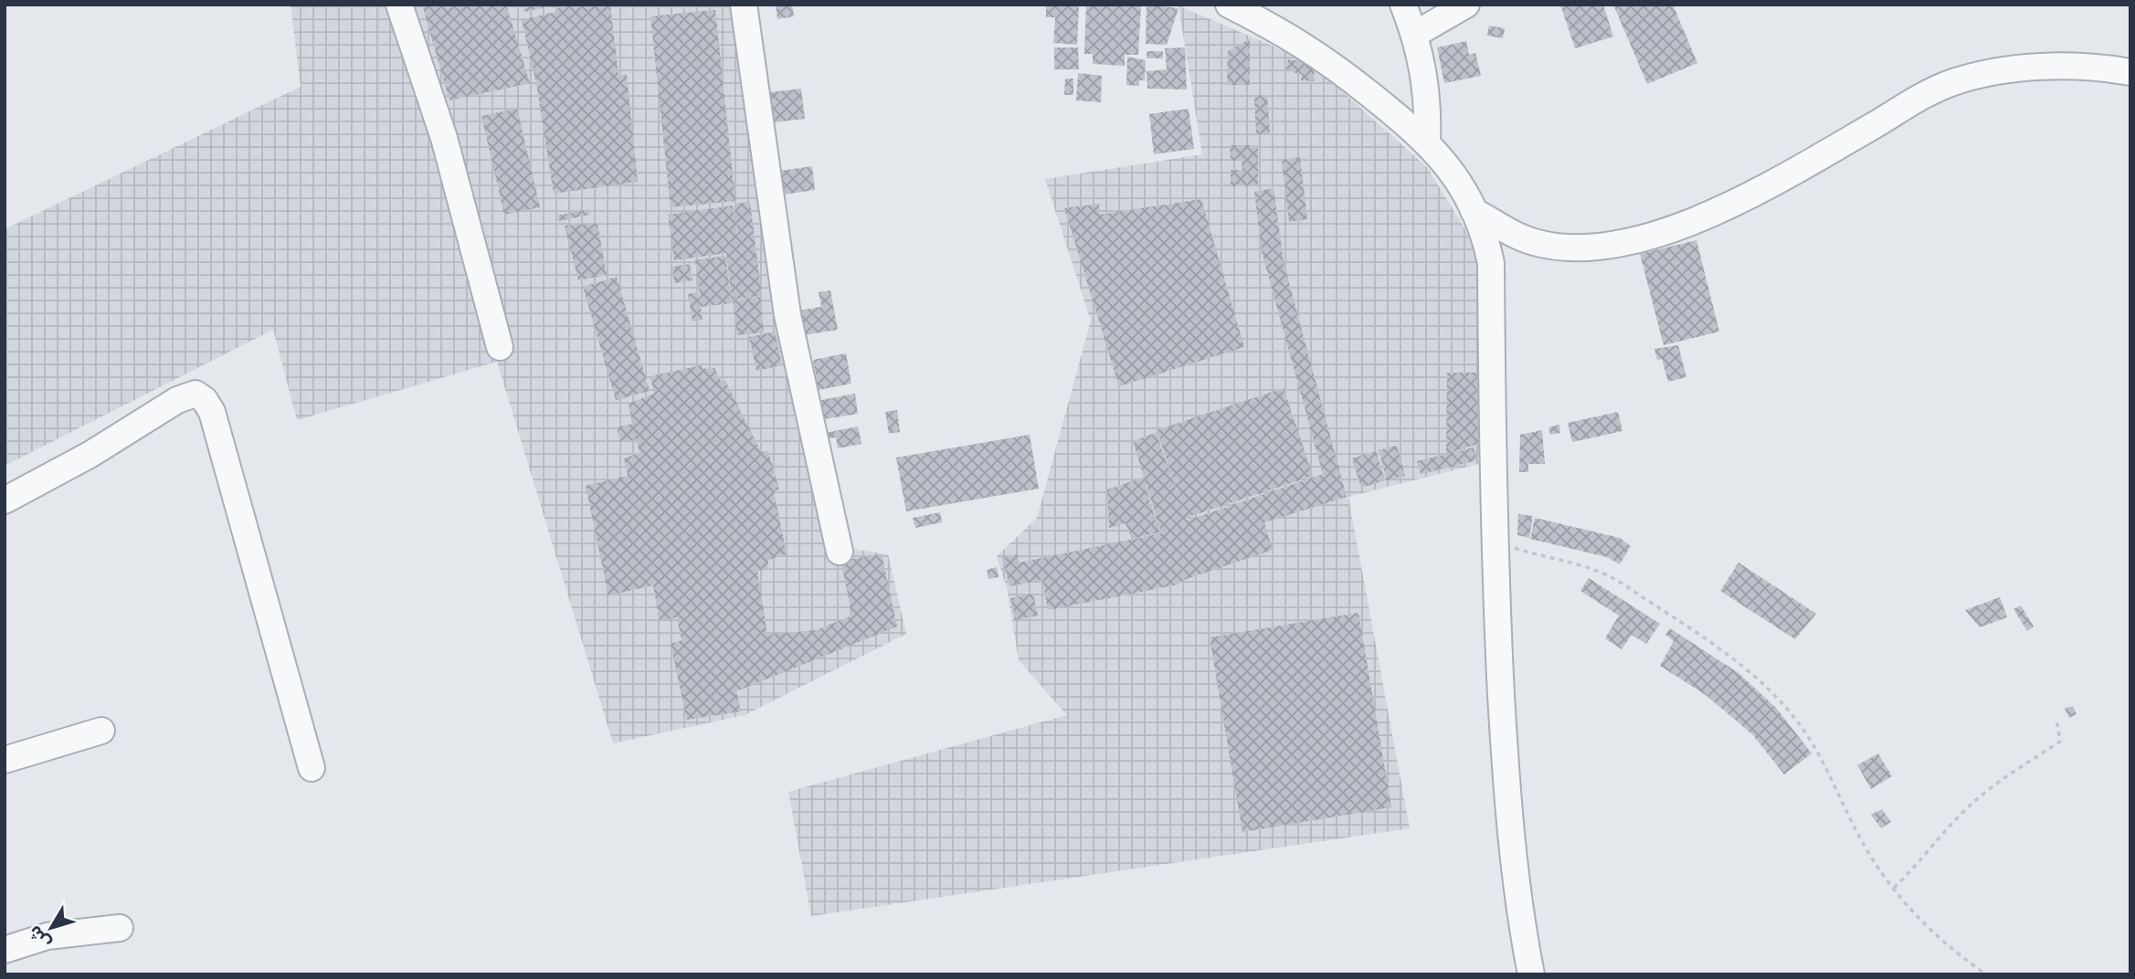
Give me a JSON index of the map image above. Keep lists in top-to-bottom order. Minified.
{"north":"bottom left"}
